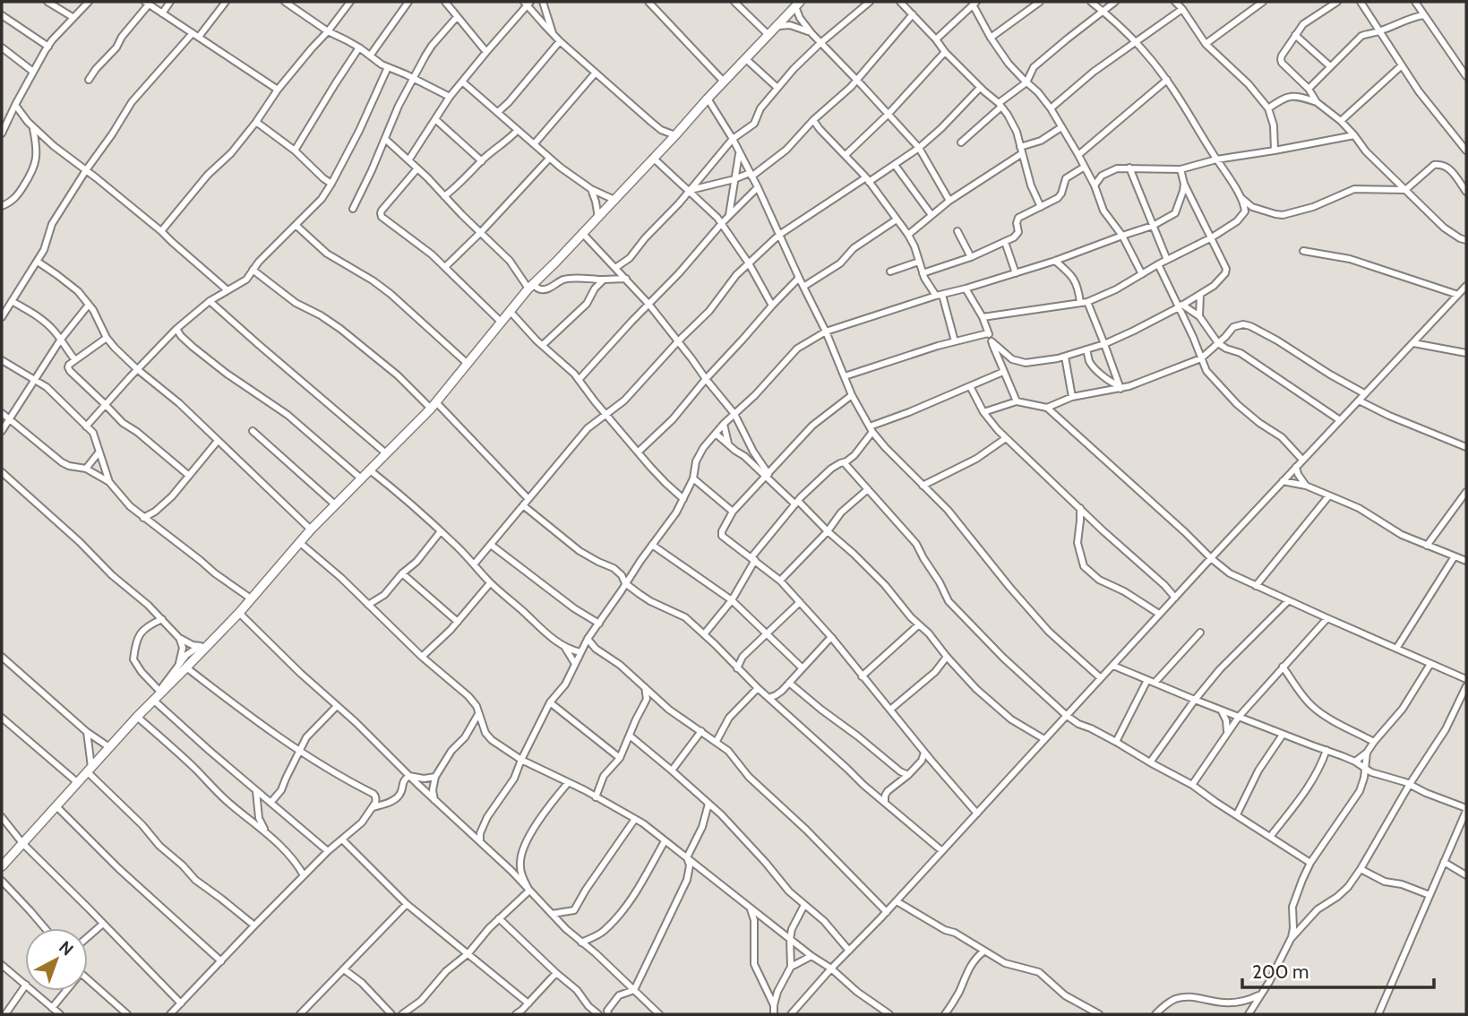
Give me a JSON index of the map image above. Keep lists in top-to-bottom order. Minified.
{"scale_bar":"200 m","north":"top right"}
